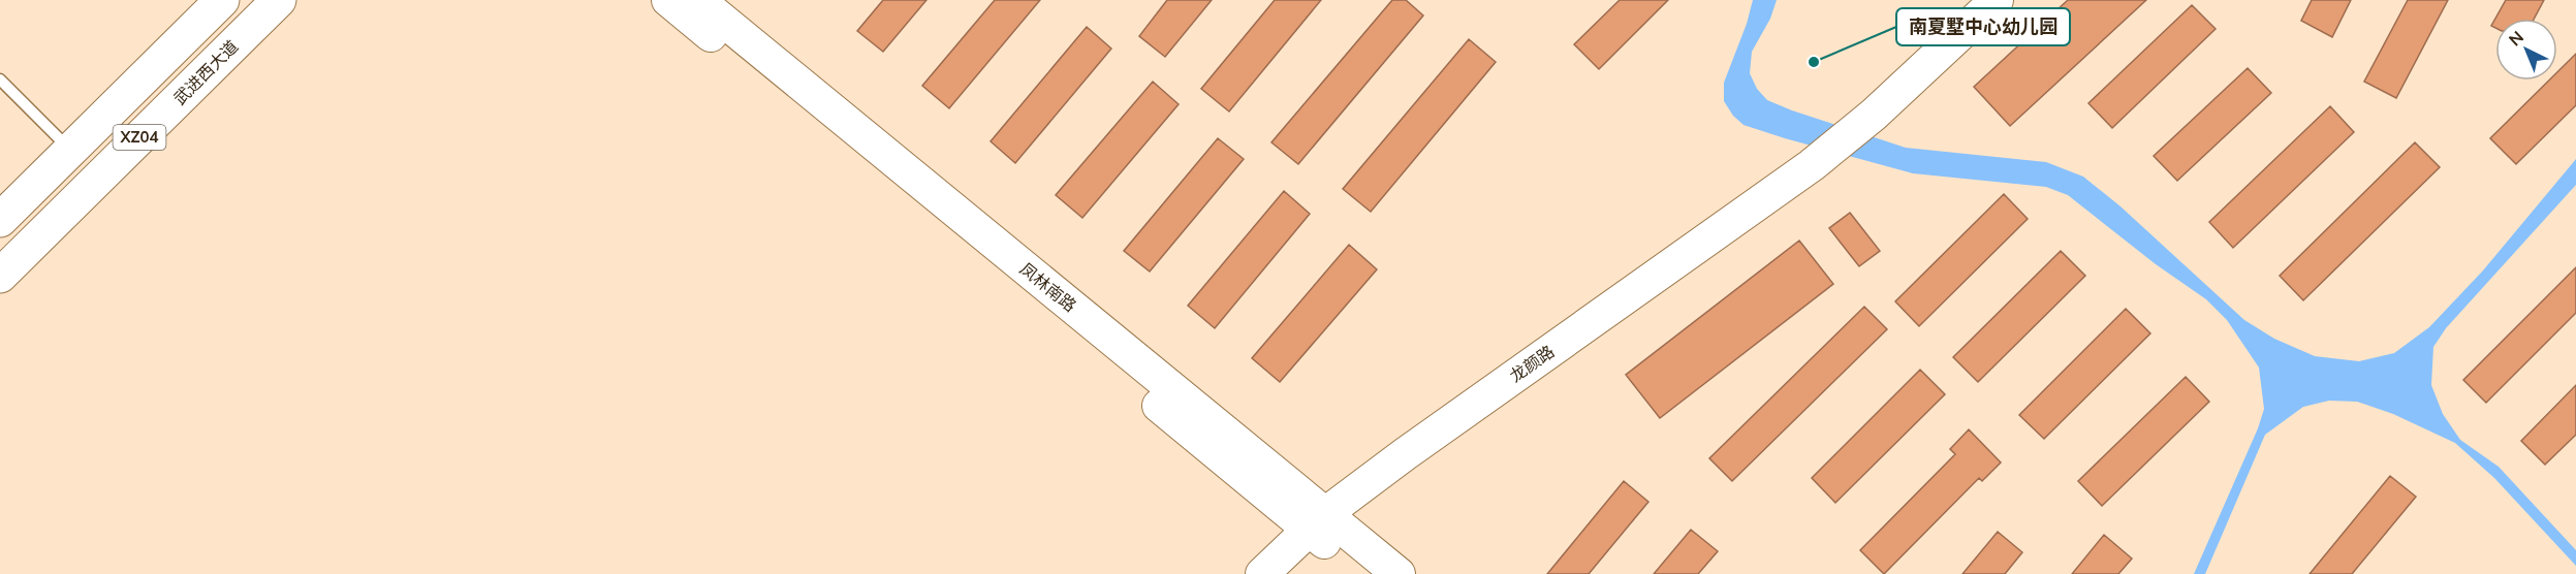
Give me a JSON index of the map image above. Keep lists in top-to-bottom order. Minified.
{"streets":{"main road":["武进西大道","XZ04","凤林南路","龙颜路"]},"crossings":[["凤林南路","龙颜路"]],"places":["南夏墅中心幼儿园"],"north":"top left"}
